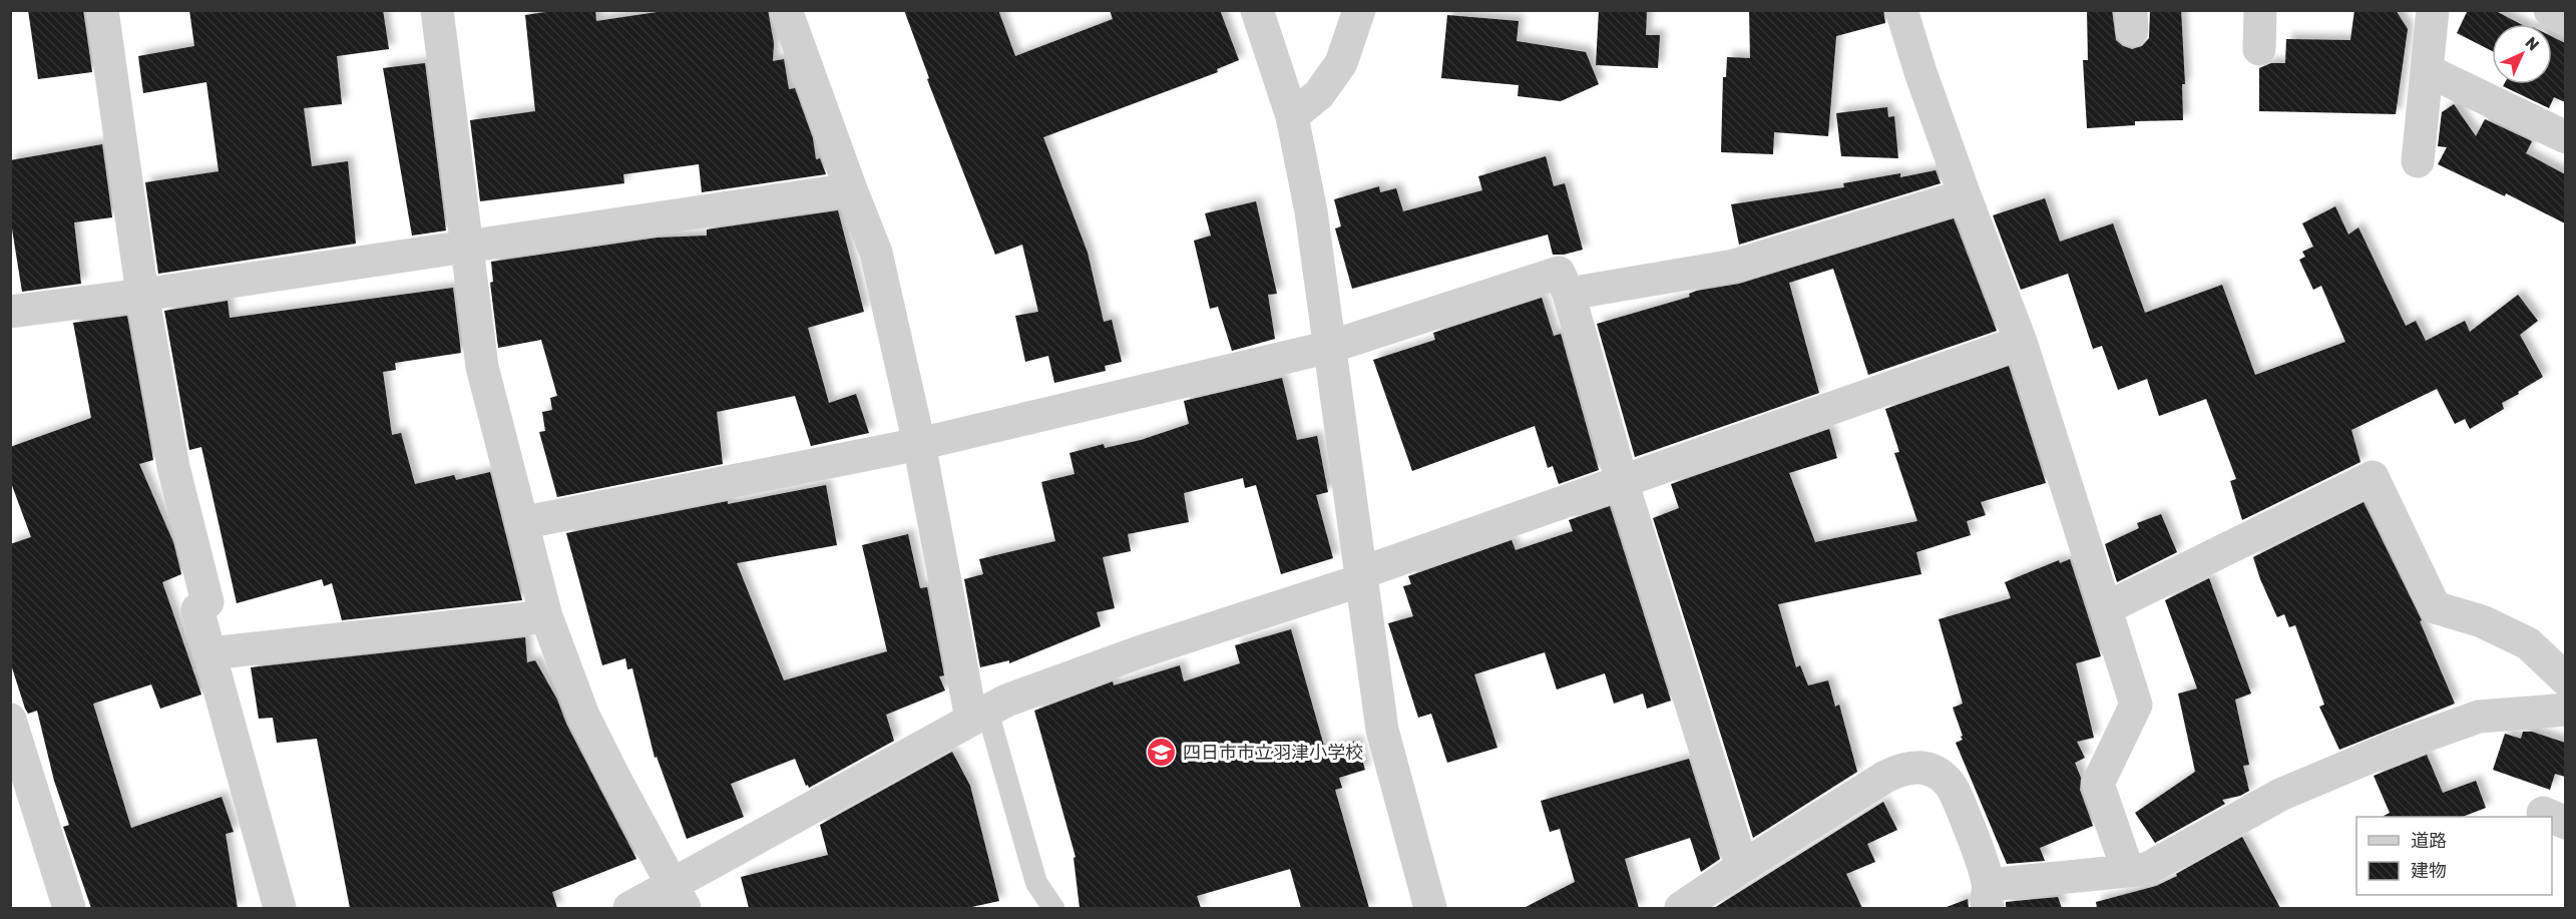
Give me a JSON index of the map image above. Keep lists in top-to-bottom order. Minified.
{"places":{"school or university":["四日市市立羽津小学校"]},"legend":["道路","建物"],"north":"top right"}
